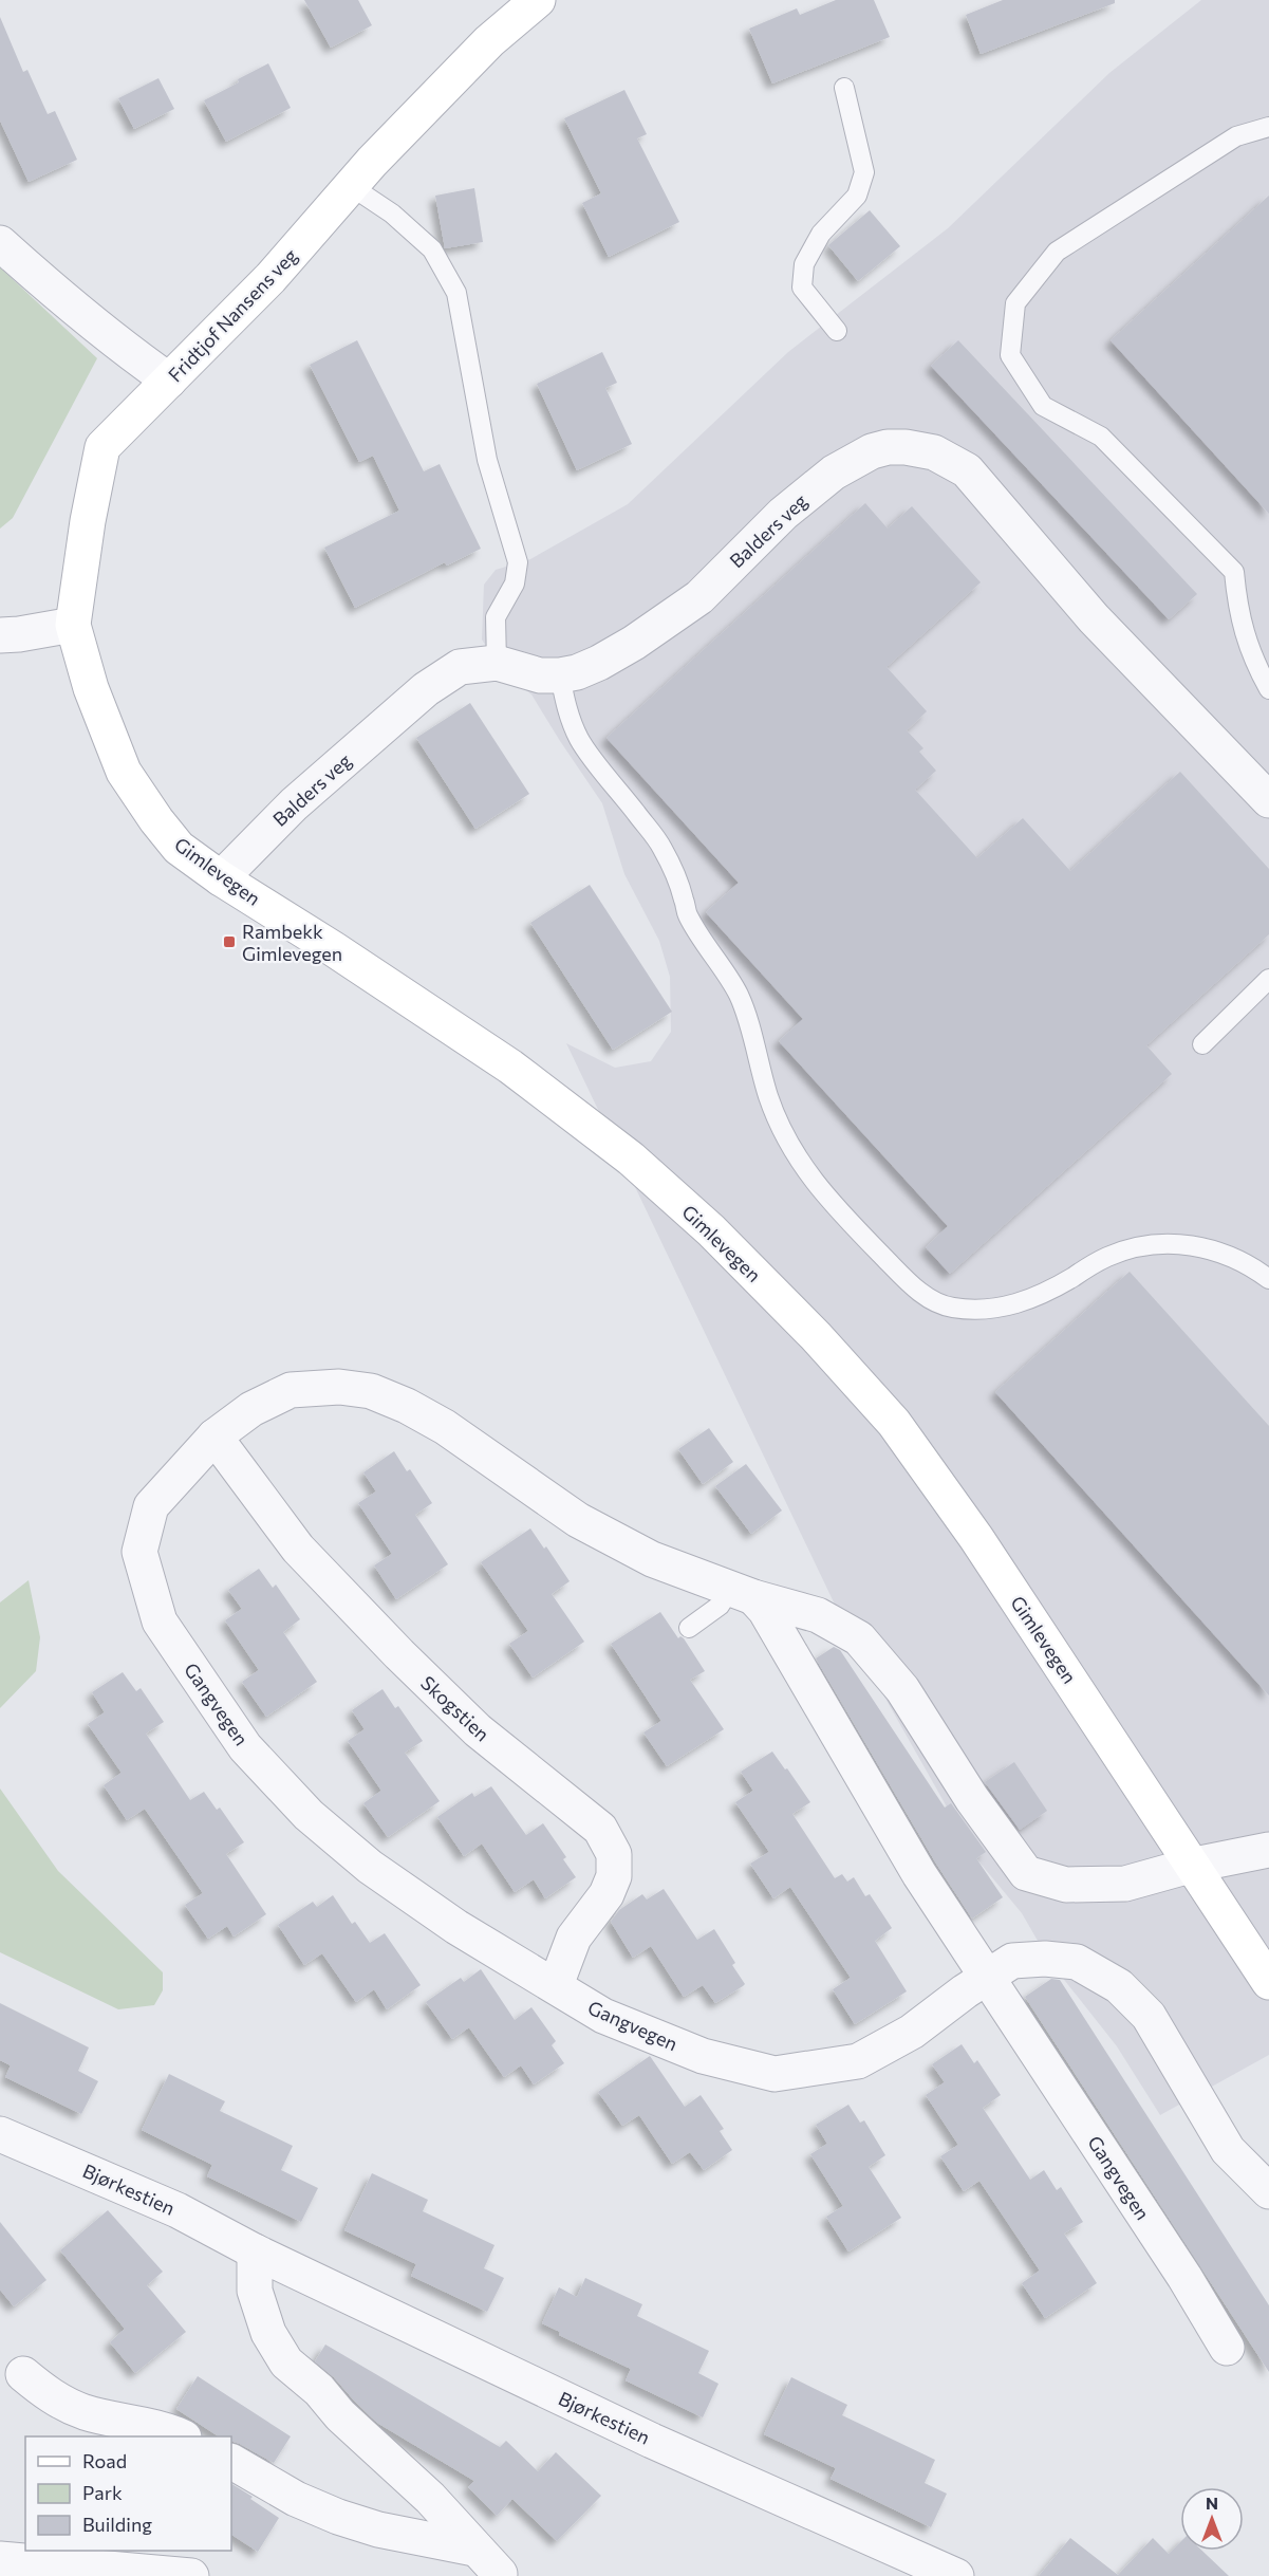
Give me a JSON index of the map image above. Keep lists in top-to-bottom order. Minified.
{"streets":{"street":["Fridtjof Nansens veg","Balders veg","Gimlevegen","Gangvegen","Skogstien","Bjørkestien"]},"crossings":[["Fridtjof Nansens veg","Gimlevegen"],["Balders veg","Gimlevegen"],["Gimlevegen","Gangvegen"],["Gangvegen","Skogstien"]],"places":{"transit":["Rambekk Gimlevegen"]},"legend":["Road","Park","Building"],"north":"top"}
